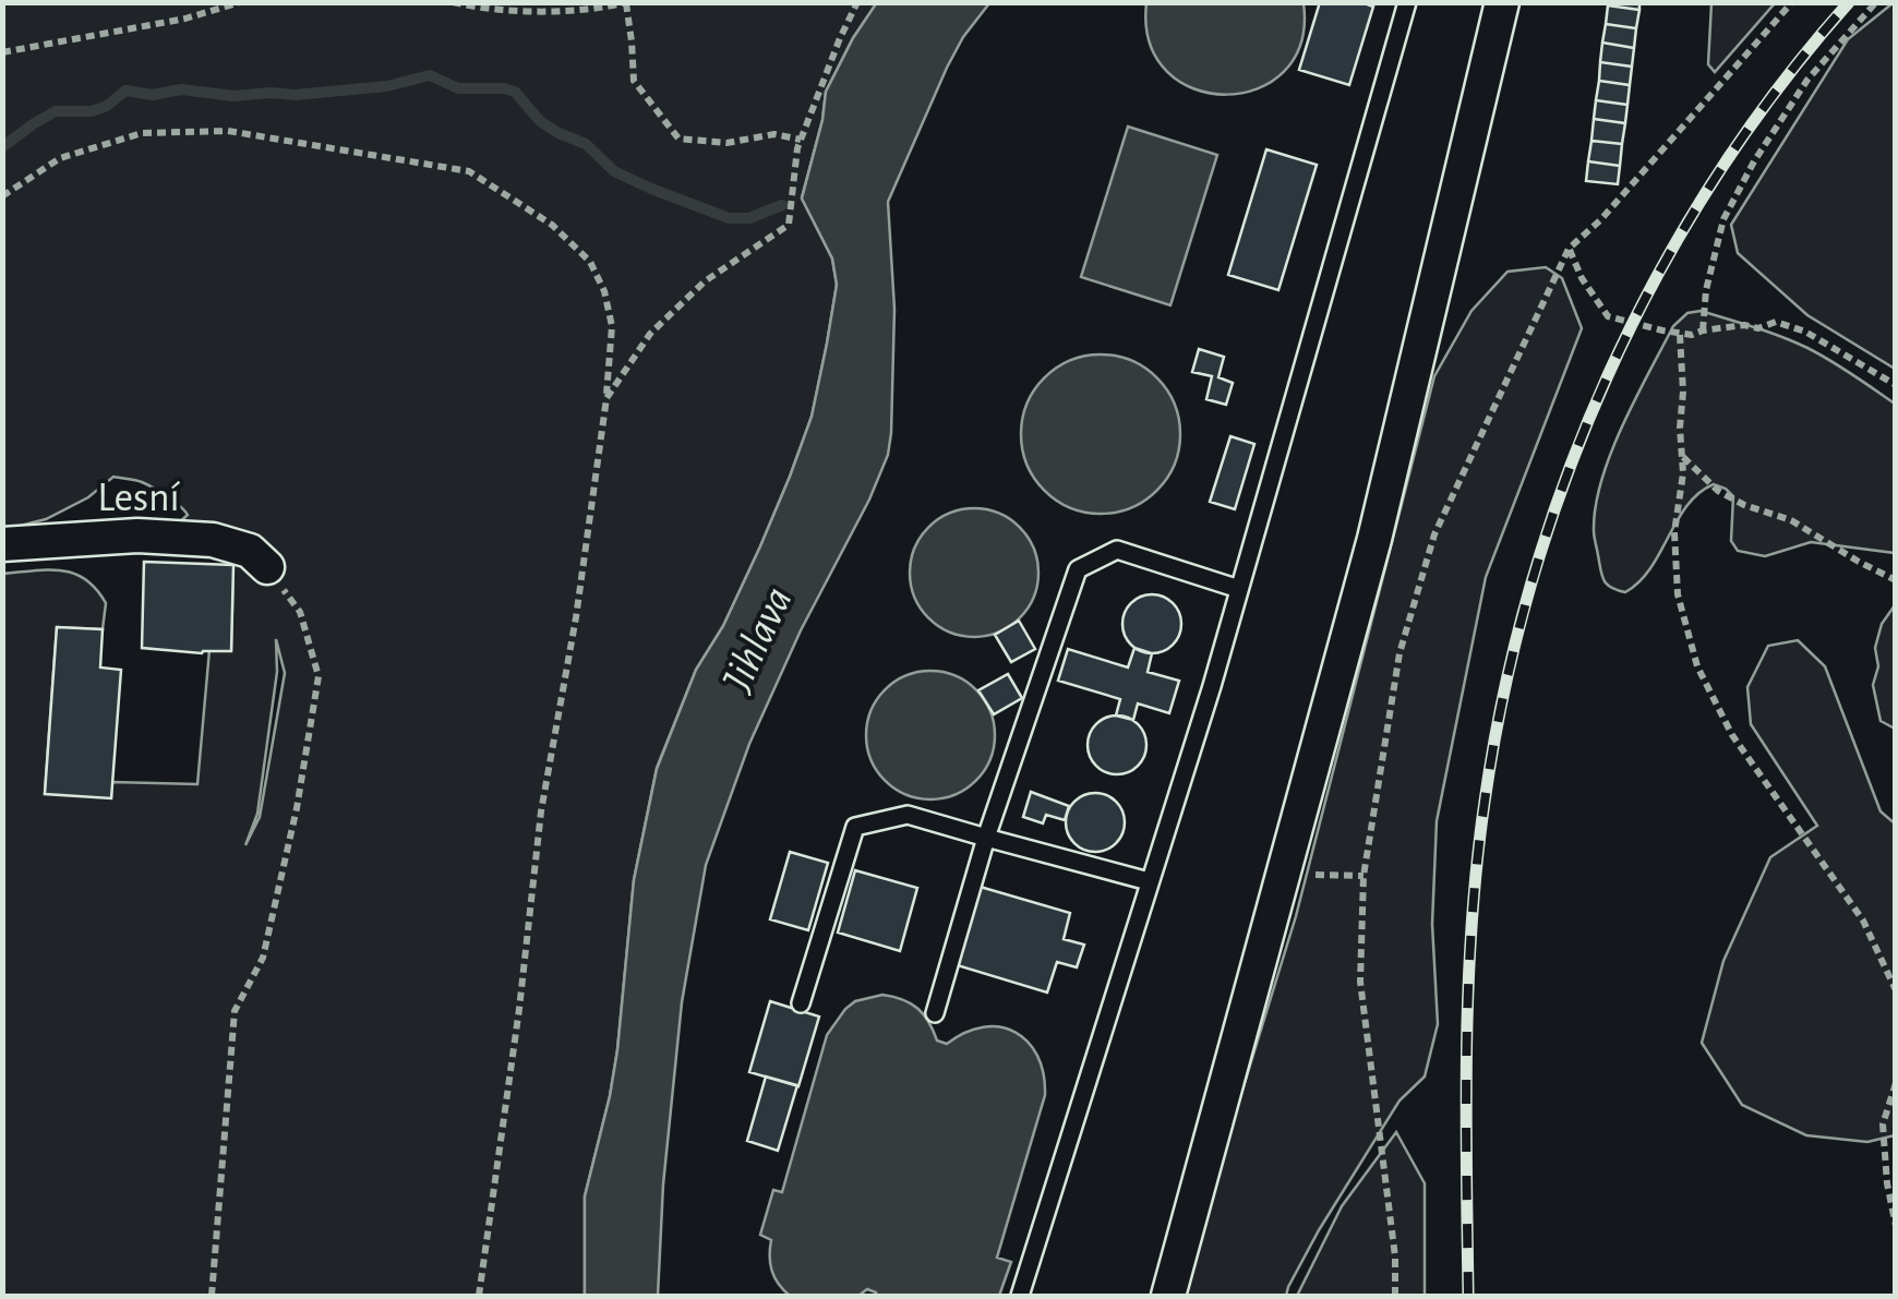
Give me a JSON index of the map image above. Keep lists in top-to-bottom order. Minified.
{"streets":{"street":["Lesní"]},"water":["Jihlava"]}
